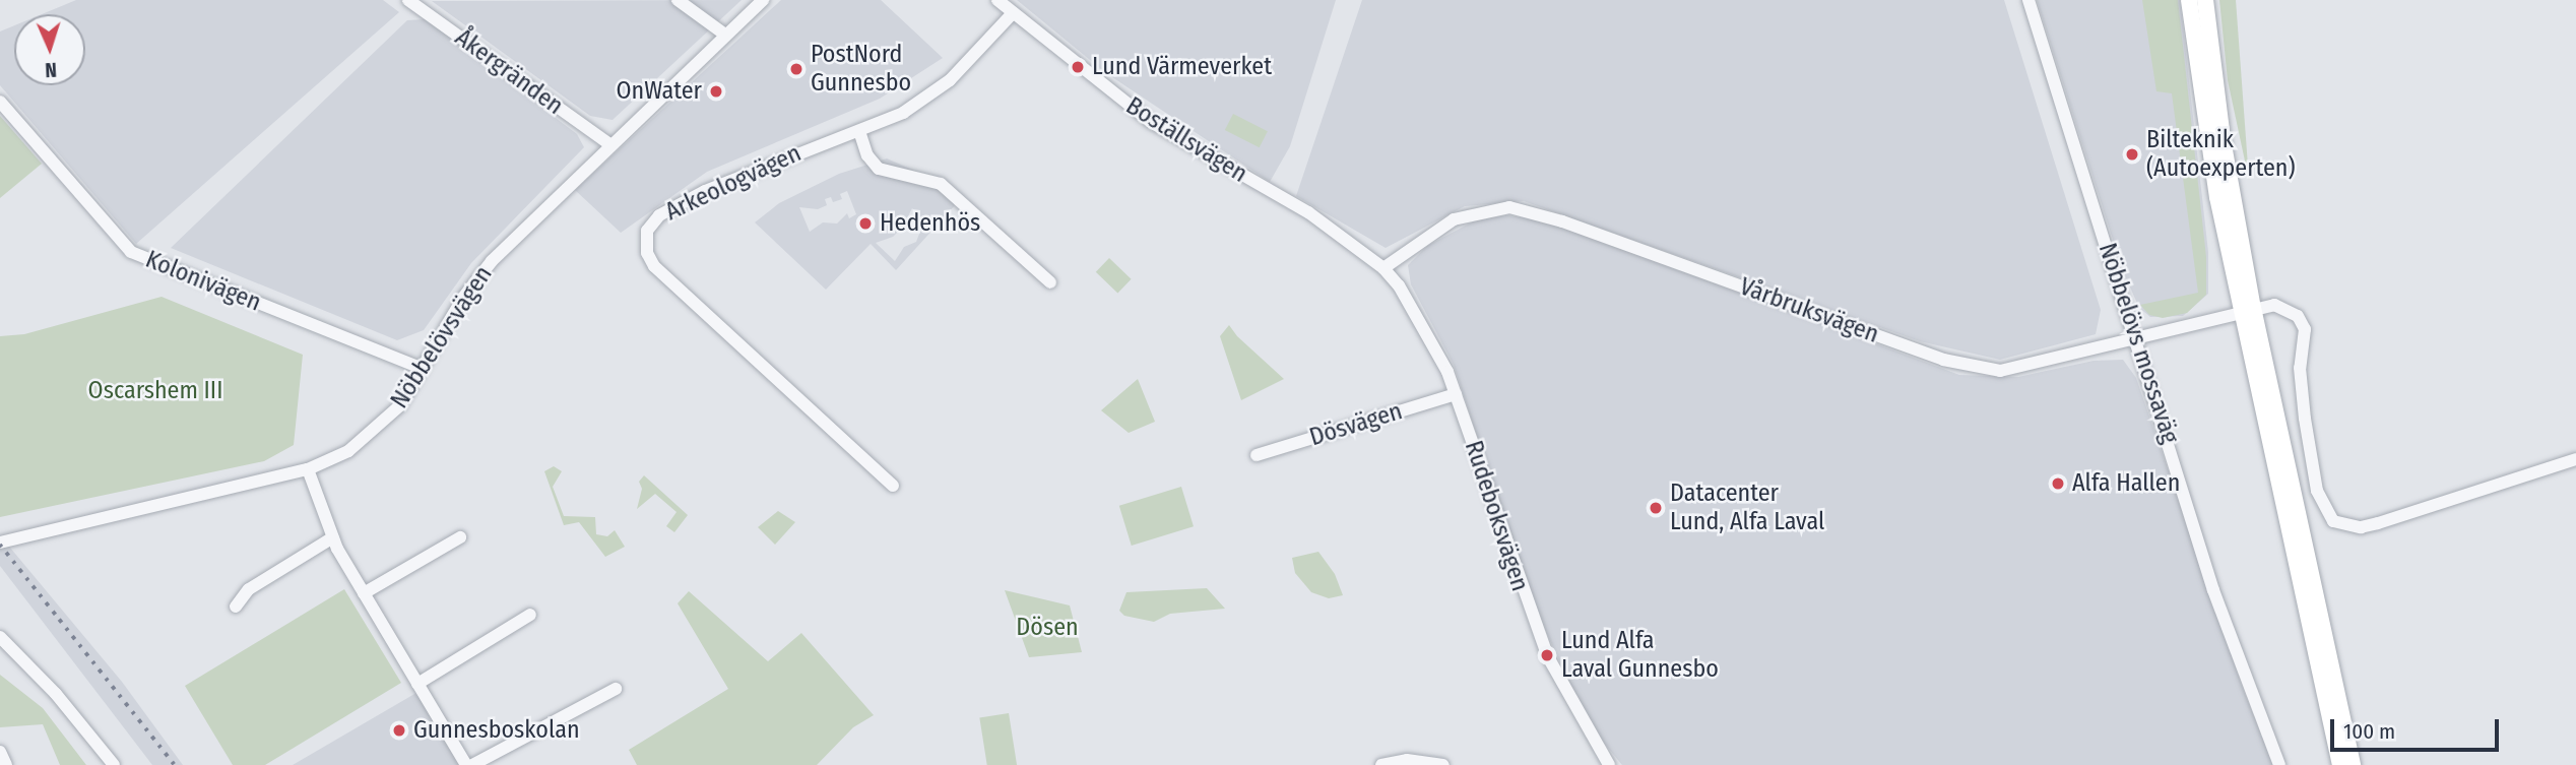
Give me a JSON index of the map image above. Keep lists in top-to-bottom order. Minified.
{"streets":{"street":["Åkergränden","Boställsvägen","Arkeologvägen","Kolonivägen","Vårbruksvägen","Nöbbelövsvägen","Nöbbelövs mossaväg","Dösvägen","Rudeboksvägen"]},"crossings":[["Åkergränden","Nöbbelövsvägen"],["Boställsvägen","Arkeologvägen"],["Boställsvägen","Vårbruksvägen"],["Boställsvägen","Rudeboksvägen"],["Kolonivägen","Nöbbelövsvägen"],["Vårbruksvägen","Nöbbelövs mossaväg"],["Vårbruksvägen","Rudeboksvägen"],["Dösvägen","Rudeboksvägen"]],"parks":["Oscarshem III","Dösen"],"places":["Lund Värmeverket","PostNord Gunnesbo","OnWater","Bilteknik (Autoexperten)","Hedenhös","Alfa Hallen","Datacenter Lund, Alfa Laval","Lund Alfa Laval Gunnesbo","Gunnesboskolan"],"scale_bar":"100 m","north":"bottom"}
